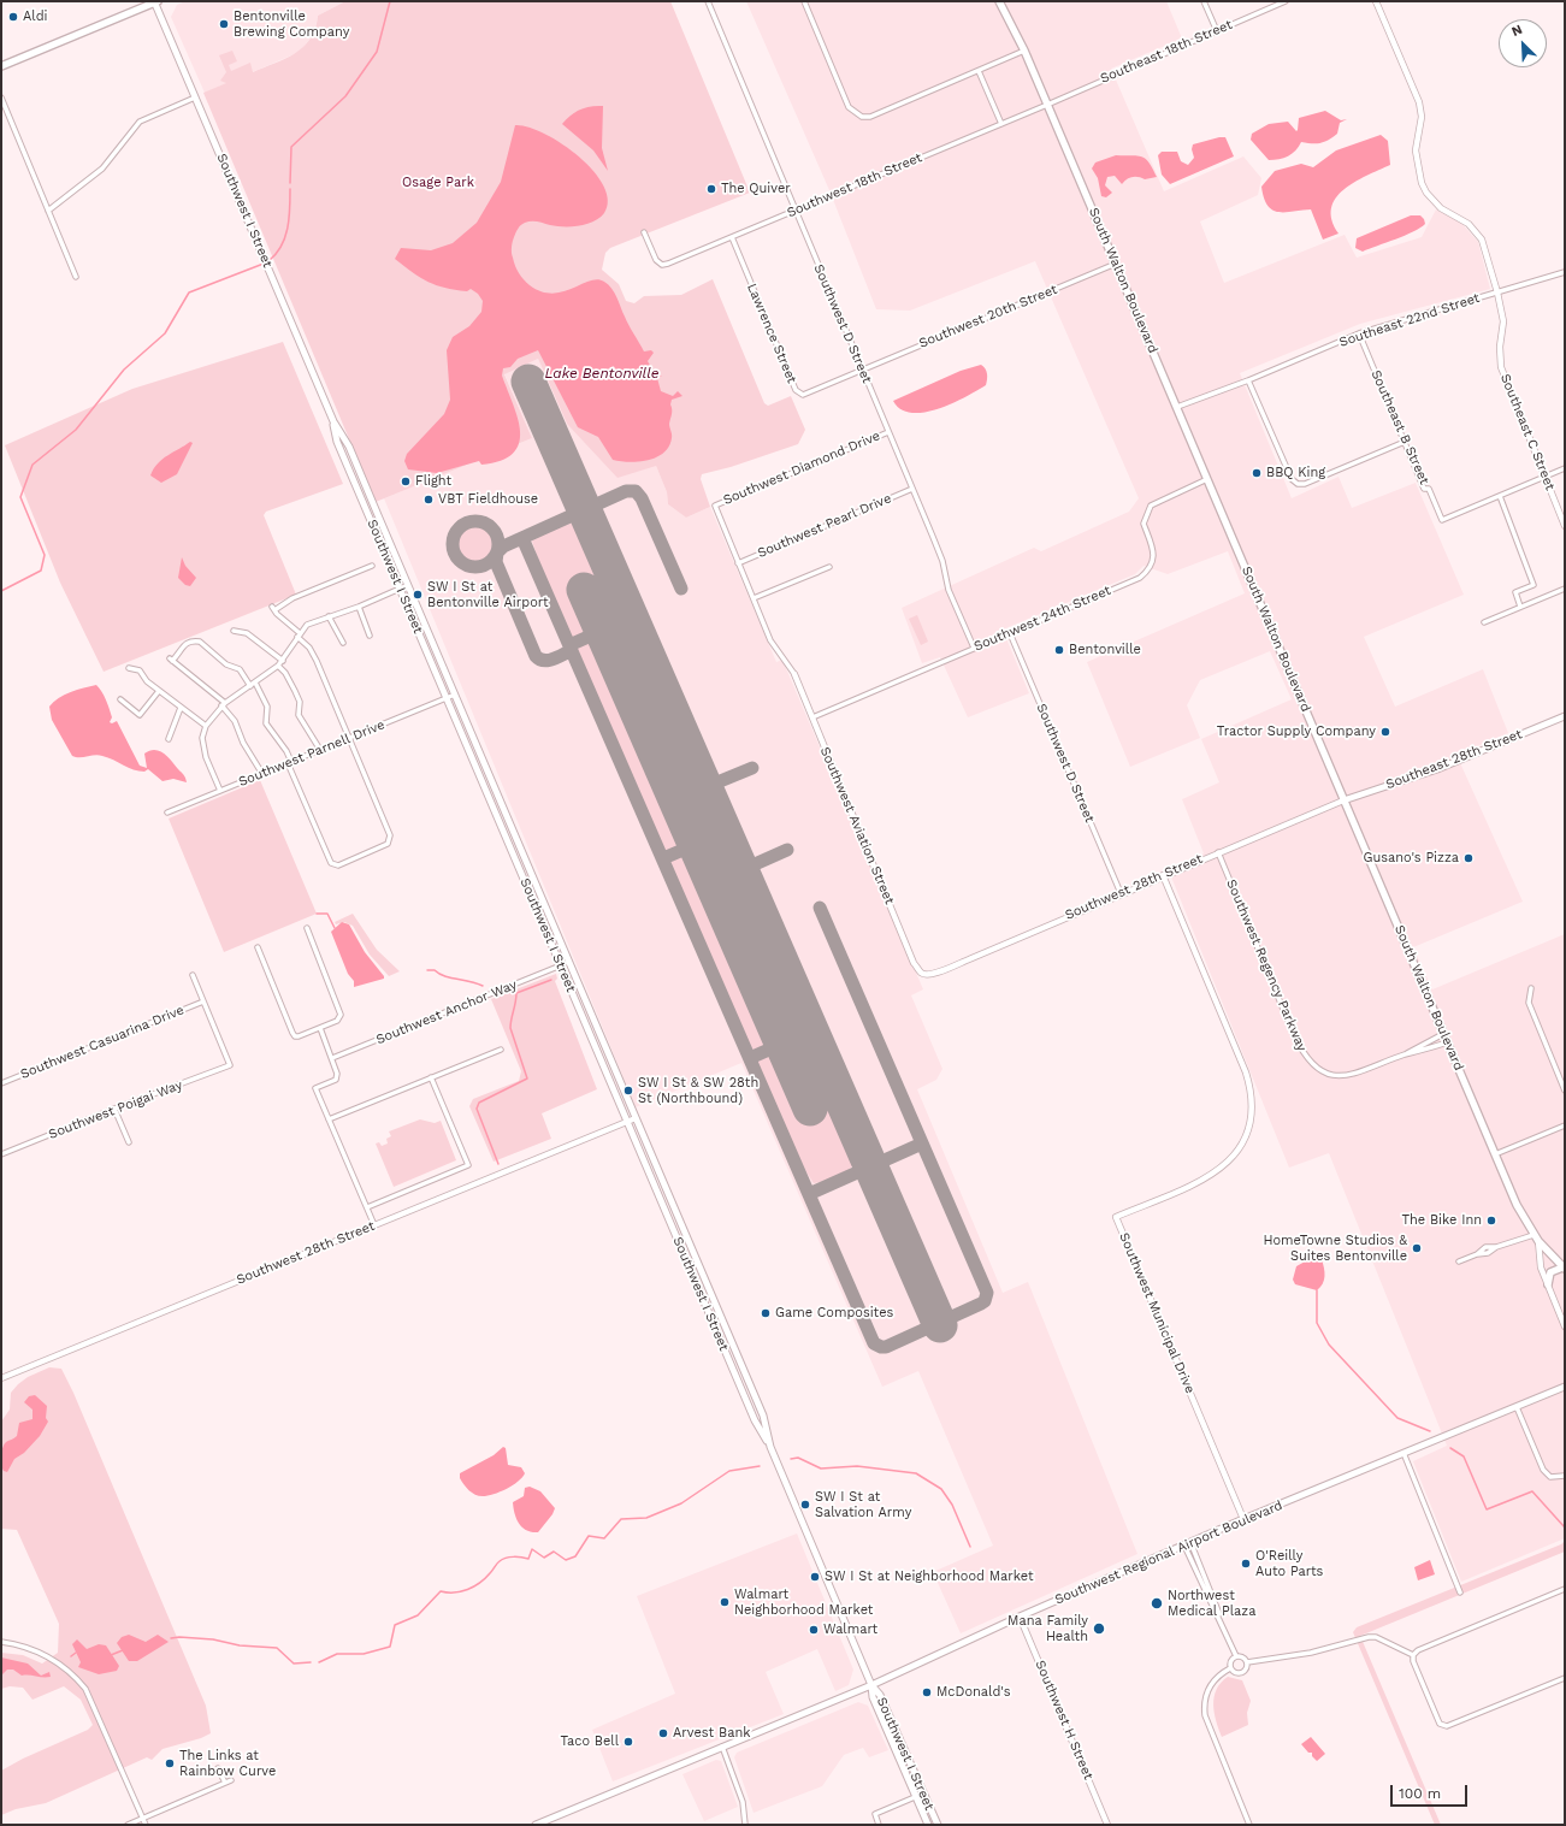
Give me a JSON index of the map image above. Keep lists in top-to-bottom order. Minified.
{"streets":{"main road":["Southwest I Street","South Walton Boulevard","Southeast 28th Street","Southwest Regional Airport Boulevard"],"street":["Southeast 18th Street","Southwest 18th Street","Southwest 20th Street","Southeast 22nd Street","Southwest D Street","Lawrence Street","Southeast B Street","Southeast C Street","Southwest Diamond Drive","Southwest Pearl Drive","Southwest 24th Street","Southwest Parnell Drive","Southwest Aviation Street","Southwest 28th Street","Southwest Regency Parkway","Southwest Anchor Way","Southwest Casuarina Drive","Southwest Poigai Way","Southwest Municipal Drive","Southwest H Street"]},"crossings":[["Southeast 18th Street","Southwest 18th Street"],["Southeast 18th Street","South Walton Boulevard"],["Southwest 18th Street","South Walton Boulevard"],["Southwest 18th Street","Southwest D Street"],["Southwest 18th Street","Lawrence Street"],["Southwest I Street","Southwest Parnell Drive"],["Southwest I Street","Southwest 28th Street"],["Southwest I Street","Southwest Anchor Way"],["Southwest I Street","Southwest Regional Airport Boulevard"],["South Walton Boulevard","Southwest 20th Street"],["South Walton Boulevard","Southeast 22nd Street"],["South Walton Boulevard","Southwest 24th Street"],["South Walton Boulevard","Southeast 28th Street"],["South Walton Boulevard","Southwest 28th Street"],["South Walton Boulevard","Southwest Regency Parkway"],["Southwest 20th Street","Southwest D Street"],["Southwest 20th Street","Lawrence Street"],["Southeast 22nd Street","Southeast B Street"],["Southeast 22nd Street","Southeast C Street"],["Southwest D Street","Lawrence Street"],["Southwest D Street","Southwest Diamond Drive"],["Southwest D Street","Southwest Pearl Drive"],["Southwest D Street","Southwest 24th Street"],["Southwest D Street","Southwest 28th Street"],["Southwest Diamond Drive","Southwest Pearl Drive"],["Southwest 24th Street","Southwest Aviation Street"],["Southeast 28th Street","Southwest 28th Street"],["Southwest Aviation Street","Southwest 28th Street"],["Southwest 28th Street","Southwest Regency Parkway"],["Southwest 28th Street","Southwest Municipal Drive"],["Southwest Casuarina Drive","Southwest Poigai Way"],["Southwest Municipal Drive","Southwest Regional Airport Boulevard"],["Southwest Regional Airport Boulevard","Southwest H Street"]],"water":["Lake Bentonville"],"parks":["Osage Park"],"places":["Aldi","Bentonville Brewing Company","The Quiver","BBQ King","Flight","VBT Fieldhouse","SW I St at Bentonville Airport","Bentonville","Tractor Supply Company","Gusano's Pizza","SW I St & SW 28th St (Northbound)","The Bike Inn","HomeTowne Studios & Suites Bentonville","Game Composites","SW I St at Salvation Army","O'Reilly Auto Parts","SW I St at Neighborhood Market","Walmart Neighborhood Market","Northwest Medical Plaza","Mana Family Health","Walmart","McDonald's","Arvest Bank","Taco Bell","The Links at Rainbow Curve"],"scale_bar":"100 m","north":"top left"}
